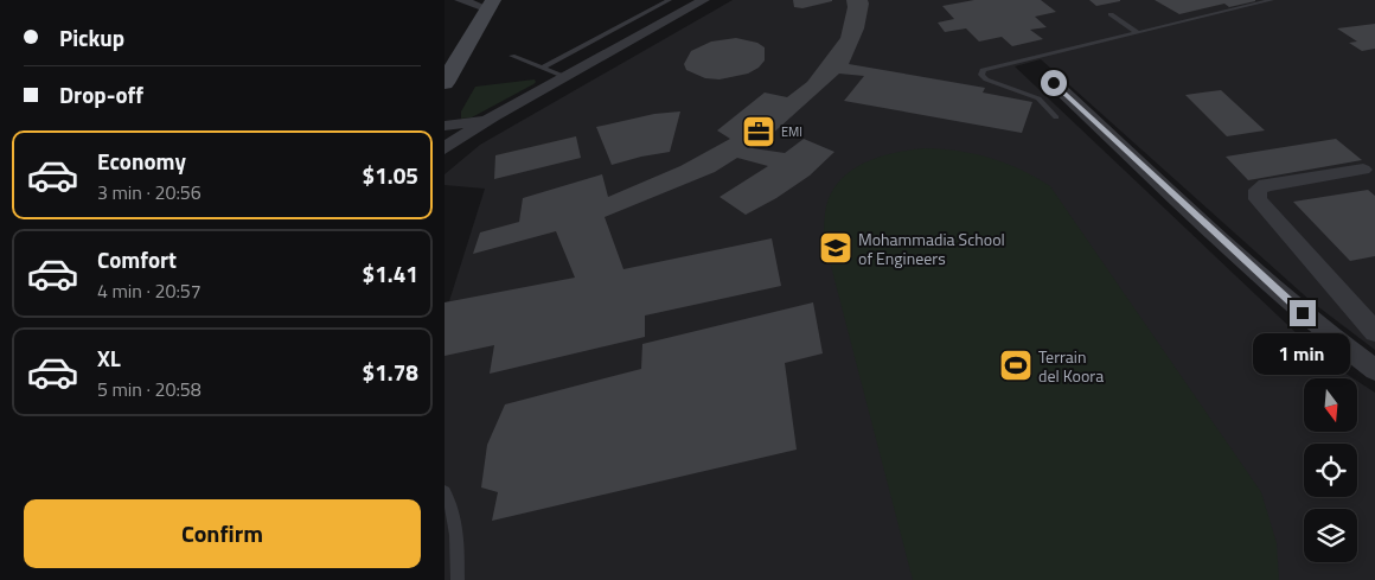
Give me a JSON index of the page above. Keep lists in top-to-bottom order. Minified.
{"places":{"office":["EMI"],"school or university":["Mohammadia School of Engineers"],"sports":["Terrain del Koora"]},"north":"bottom","page":{"banner":["Pickup","Drop-off"],"list":[{"name":"Economy","note":"3 min · 20:56","value":"$1.05"},{"name":"Comfort","note":"4 min · 20:57","value":"$1.41"},{"name":"XL","note":"5 min · 20:58","value":"$1.78"}],"bubble":"1 min","buttons":"Confirm"}}
